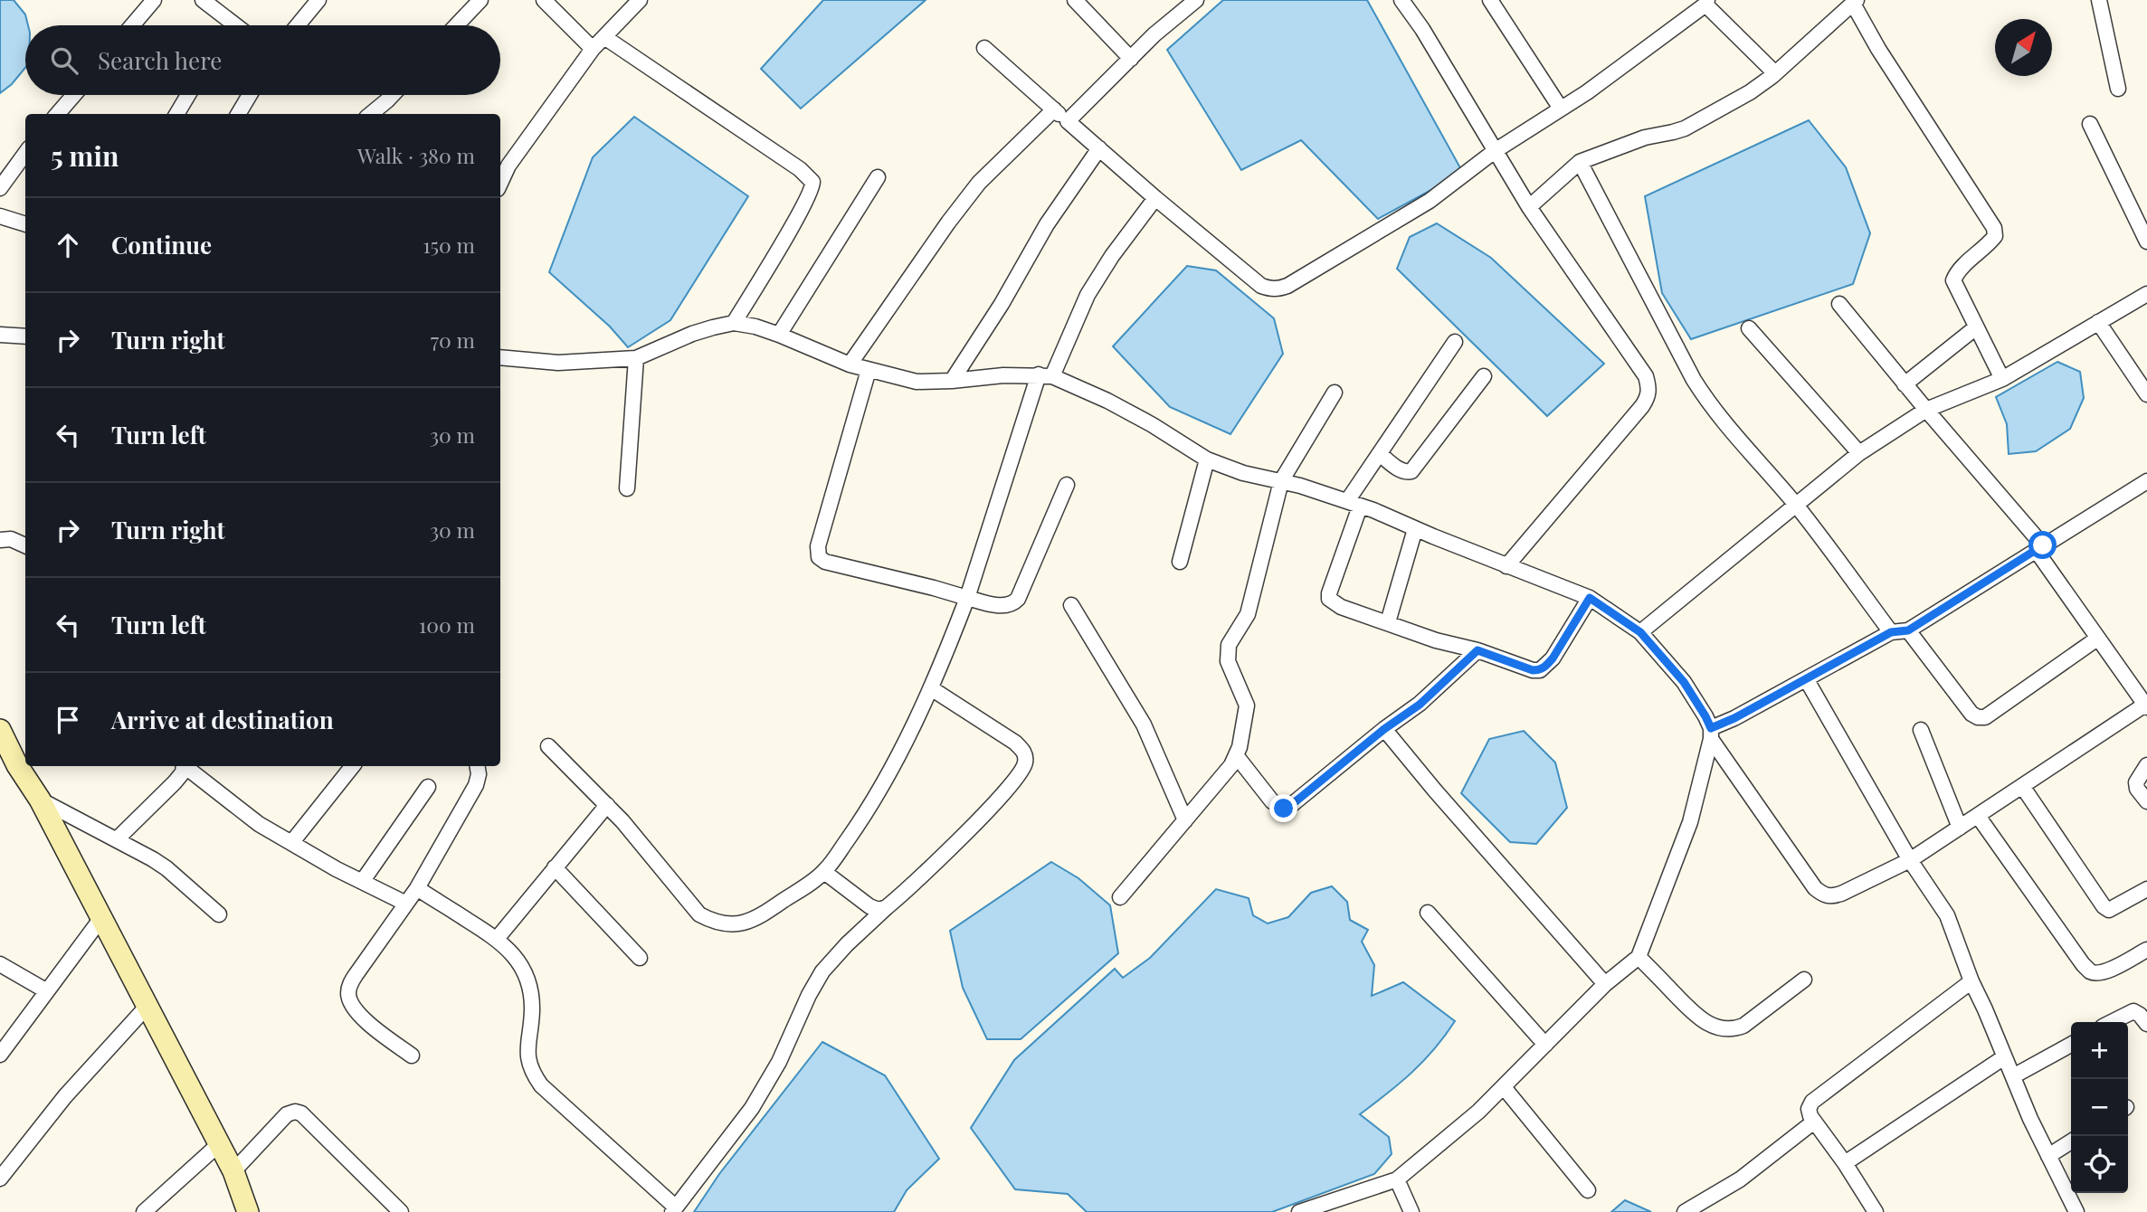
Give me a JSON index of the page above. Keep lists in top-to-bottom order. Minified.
{"north":"top right","page":{"search":"Search here","heading":["5 min","Walk · 380 m"],"list":[["Continue","150 m"],["Turn right","70 m"],["Turn left","30 m"],["Turn right","30 m"],["Turn left","100 m"],"Arrive at destination"],"map_buttons":["+","−"]}}
